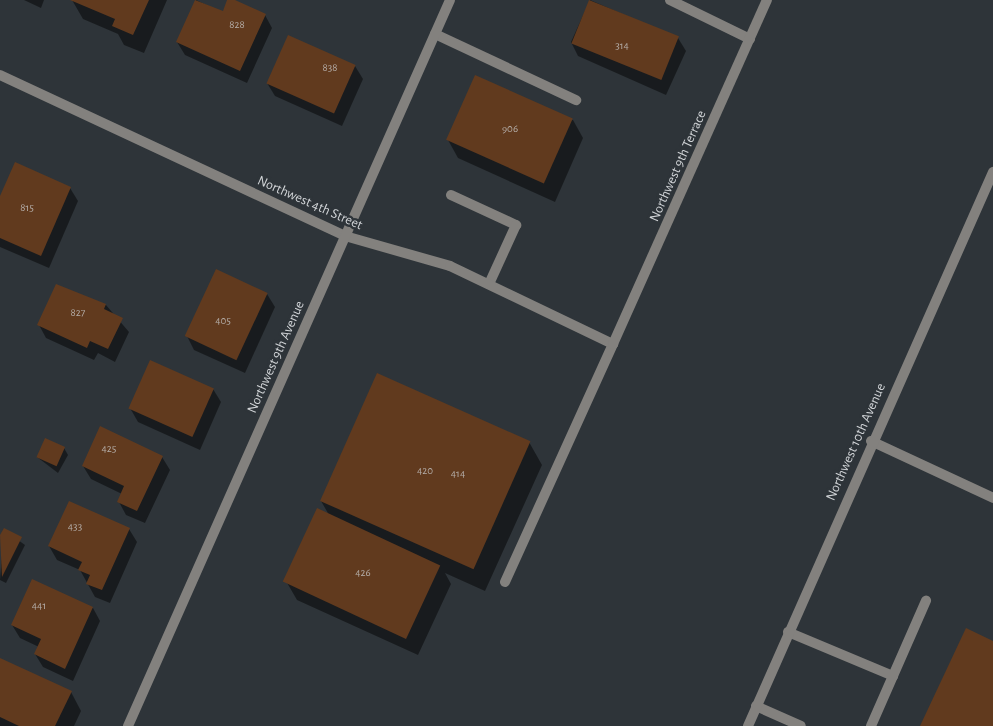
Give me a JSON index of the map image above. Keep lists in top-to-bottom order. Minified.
{"streets":{"street":["Northwest 9th Terrace","Northwest 4th Street","Northwest 9th Avenue","Northwest 10th Avenue"]},"crossings":[["Northwest 9th Terrace","Northwest 4th Street"],["Northwest 4th Street","Northwest 9th Avenue"]],"house_numbers":["828","314","838","906","815","827","405","425","420","414","433","426","441"]}
